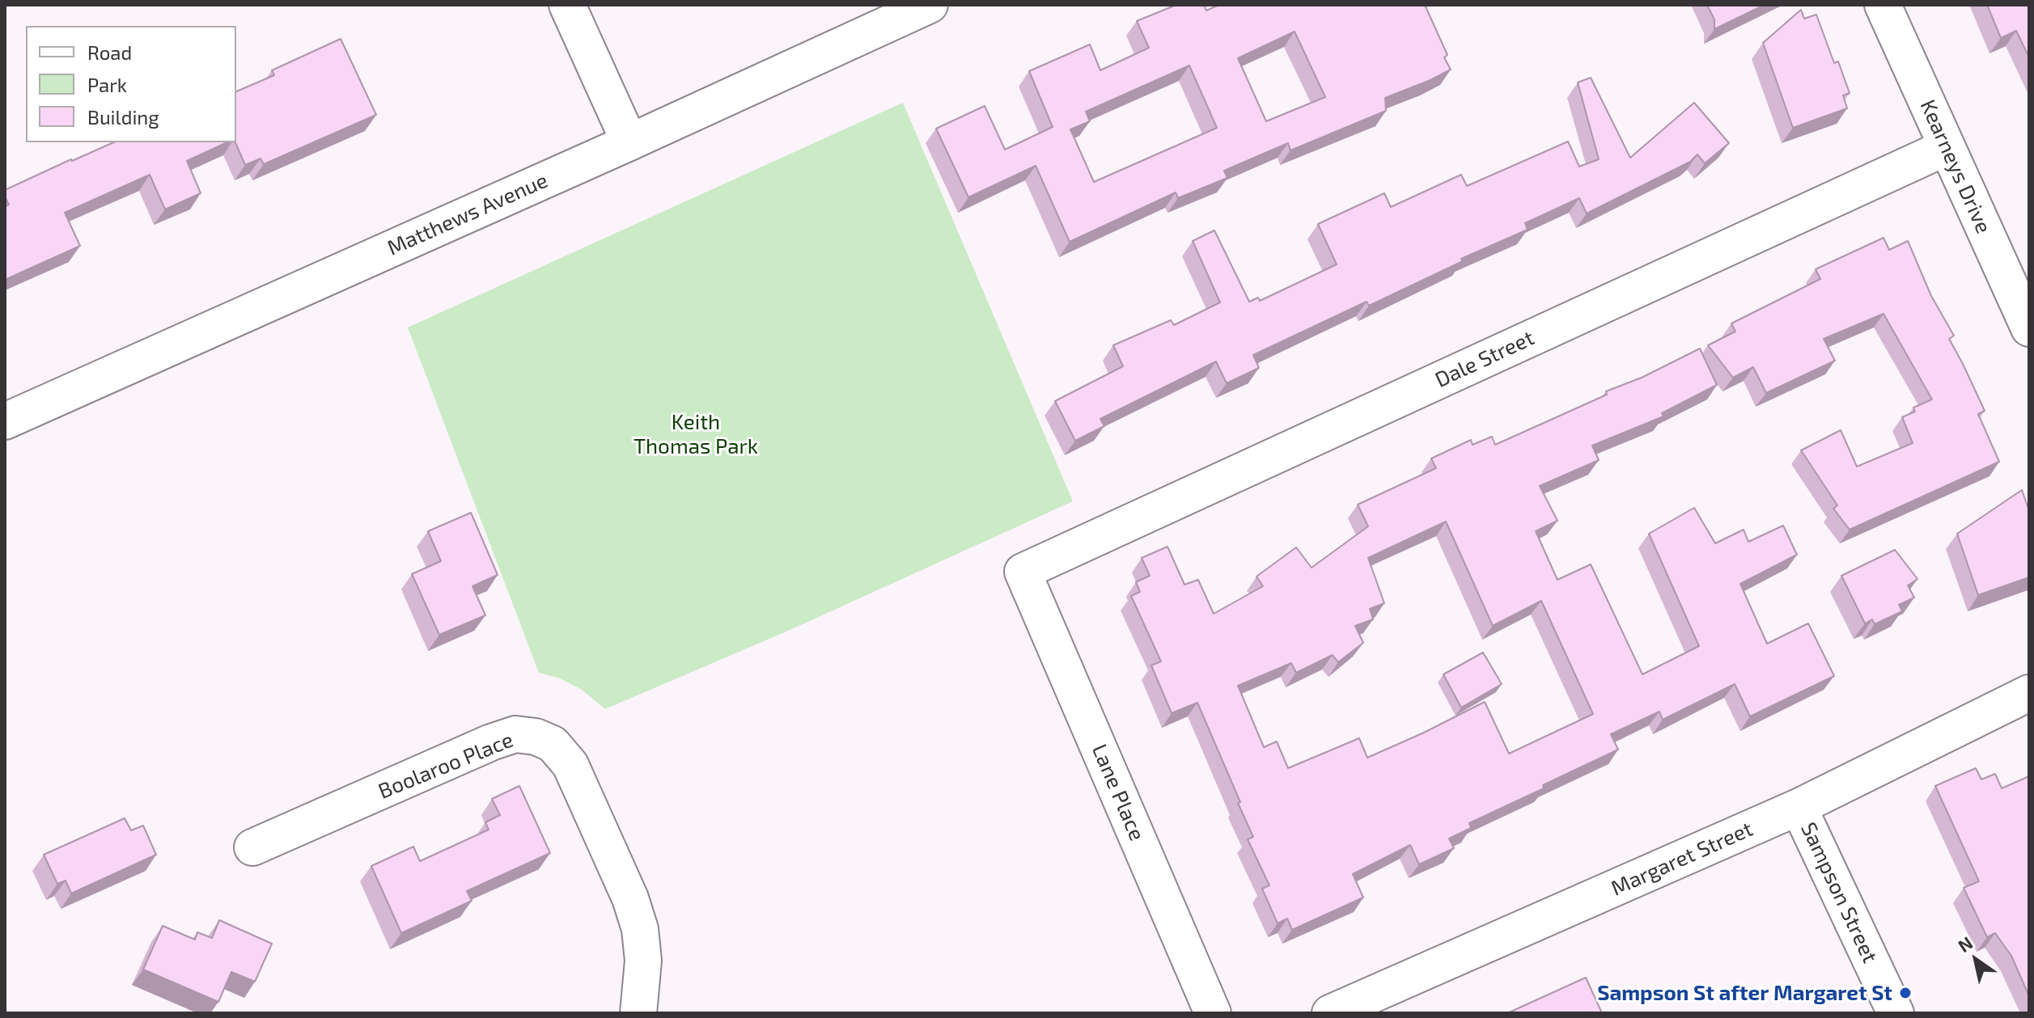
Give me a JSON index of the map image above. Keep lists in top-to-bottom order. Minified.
{"streets":{"street":["Kearneys Drive","Matthews Avenue","Dale Street","Boolaroo Place","Lane Place","Margaret Street","Sampson Street"]},"crossings":[["Kearneys Drive","Dale Street"],["Dale Street","Lane Place"],["Margaret Street","Sampson Street"]],"parks":["Keith Thomas Park"],"places":["Sampson St after Margaret St"],"legend":["Road","Park","Building"],"north":"top left"}
